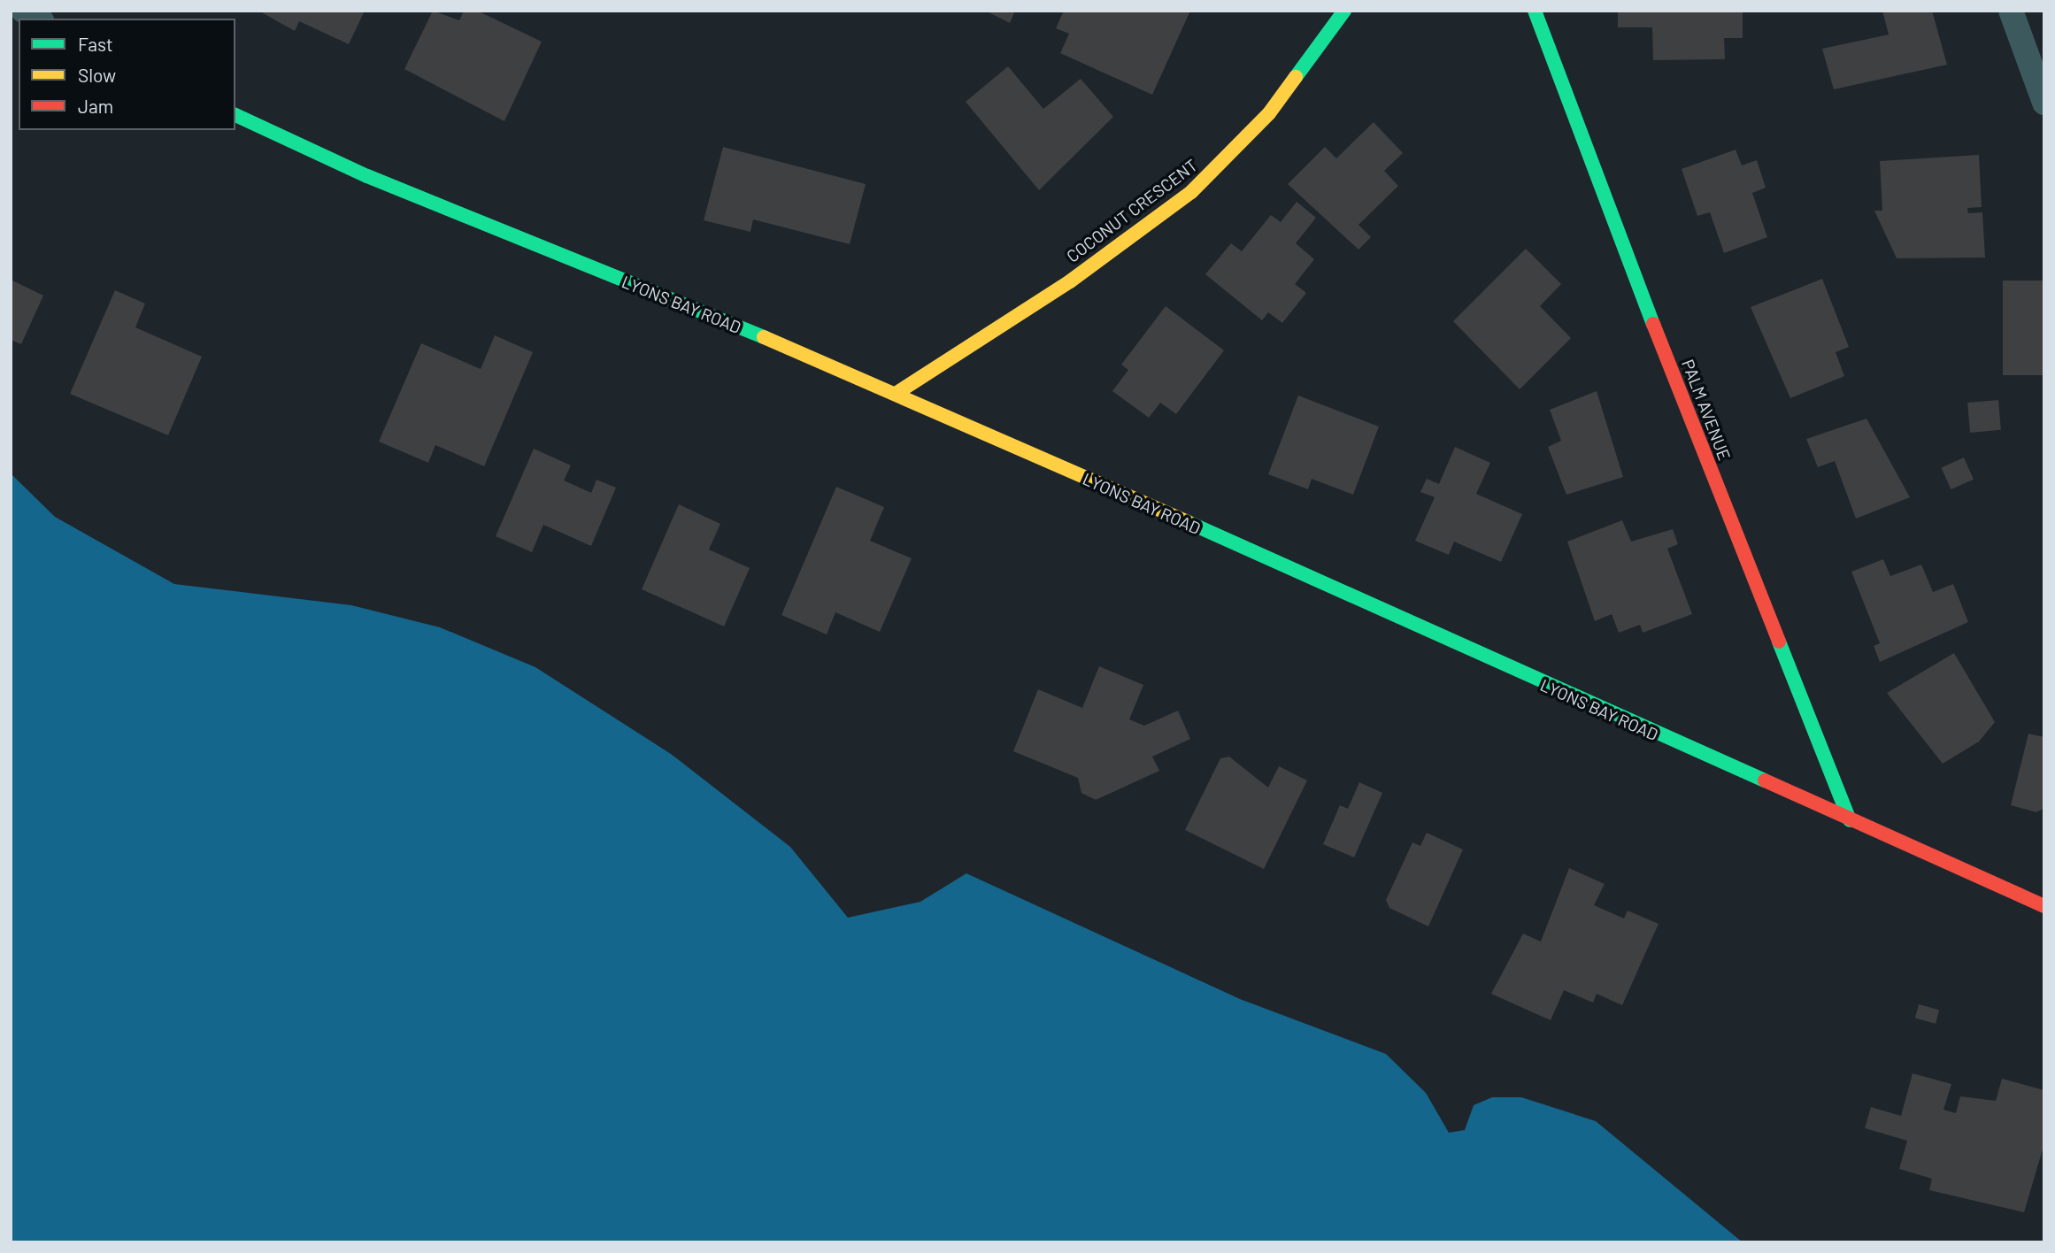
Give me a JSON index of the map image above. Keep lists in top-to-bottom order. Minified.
{"streets":{"street":["COCONUT CRESCENT","LYONS BAY ROAD","PALM AVENUE"]},"crossings":[["COCONUT CRESCENT","LYONS BAY ROAD"],["LYONS BAY ROAD","PALM AVENUE"]],"legend":["Fast","Slow","Jam"]}
